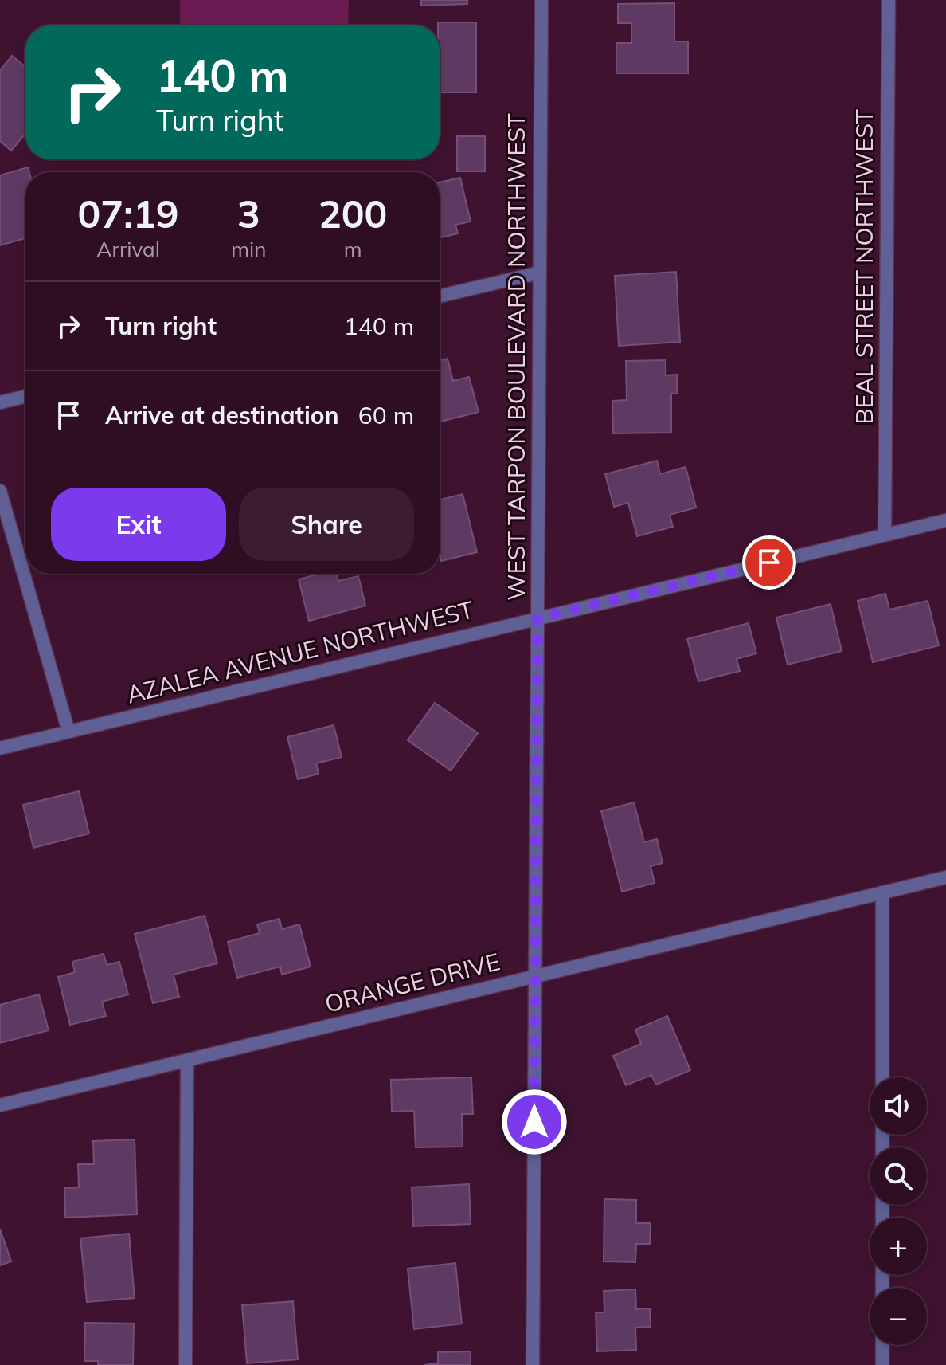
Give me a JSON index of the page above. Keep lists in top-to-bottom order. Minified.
{"streets":{"street":["BEAL STREET NORTHWEST","WEST TARPON BOULEVARD NORTHWEST","AZALEA AVENUE NORTHWEST","ORANGE DRIVE"]},"crossings":[["BEAL STREET NORTHWEST","AZALEA AVENUE NORTHWEST"],["WEST TARPON BOULEVARD NORTHWEST","AZALEA AVENUE NORTHWEST"],["WEST TARPON BOULEVARD NORTHWEST","ORANGE DRIVE"]],"page":{"turn":["140 m","Turn right"],"eta":["07:19","Arrival","3","min","200","m"],"list":[{"name":"Turn right","value":"140 m"},{"name":"Arrive at destination","value":"60 m"}],"buttons":["Exit","Share"],"map_buttons":["+","−"]}}
